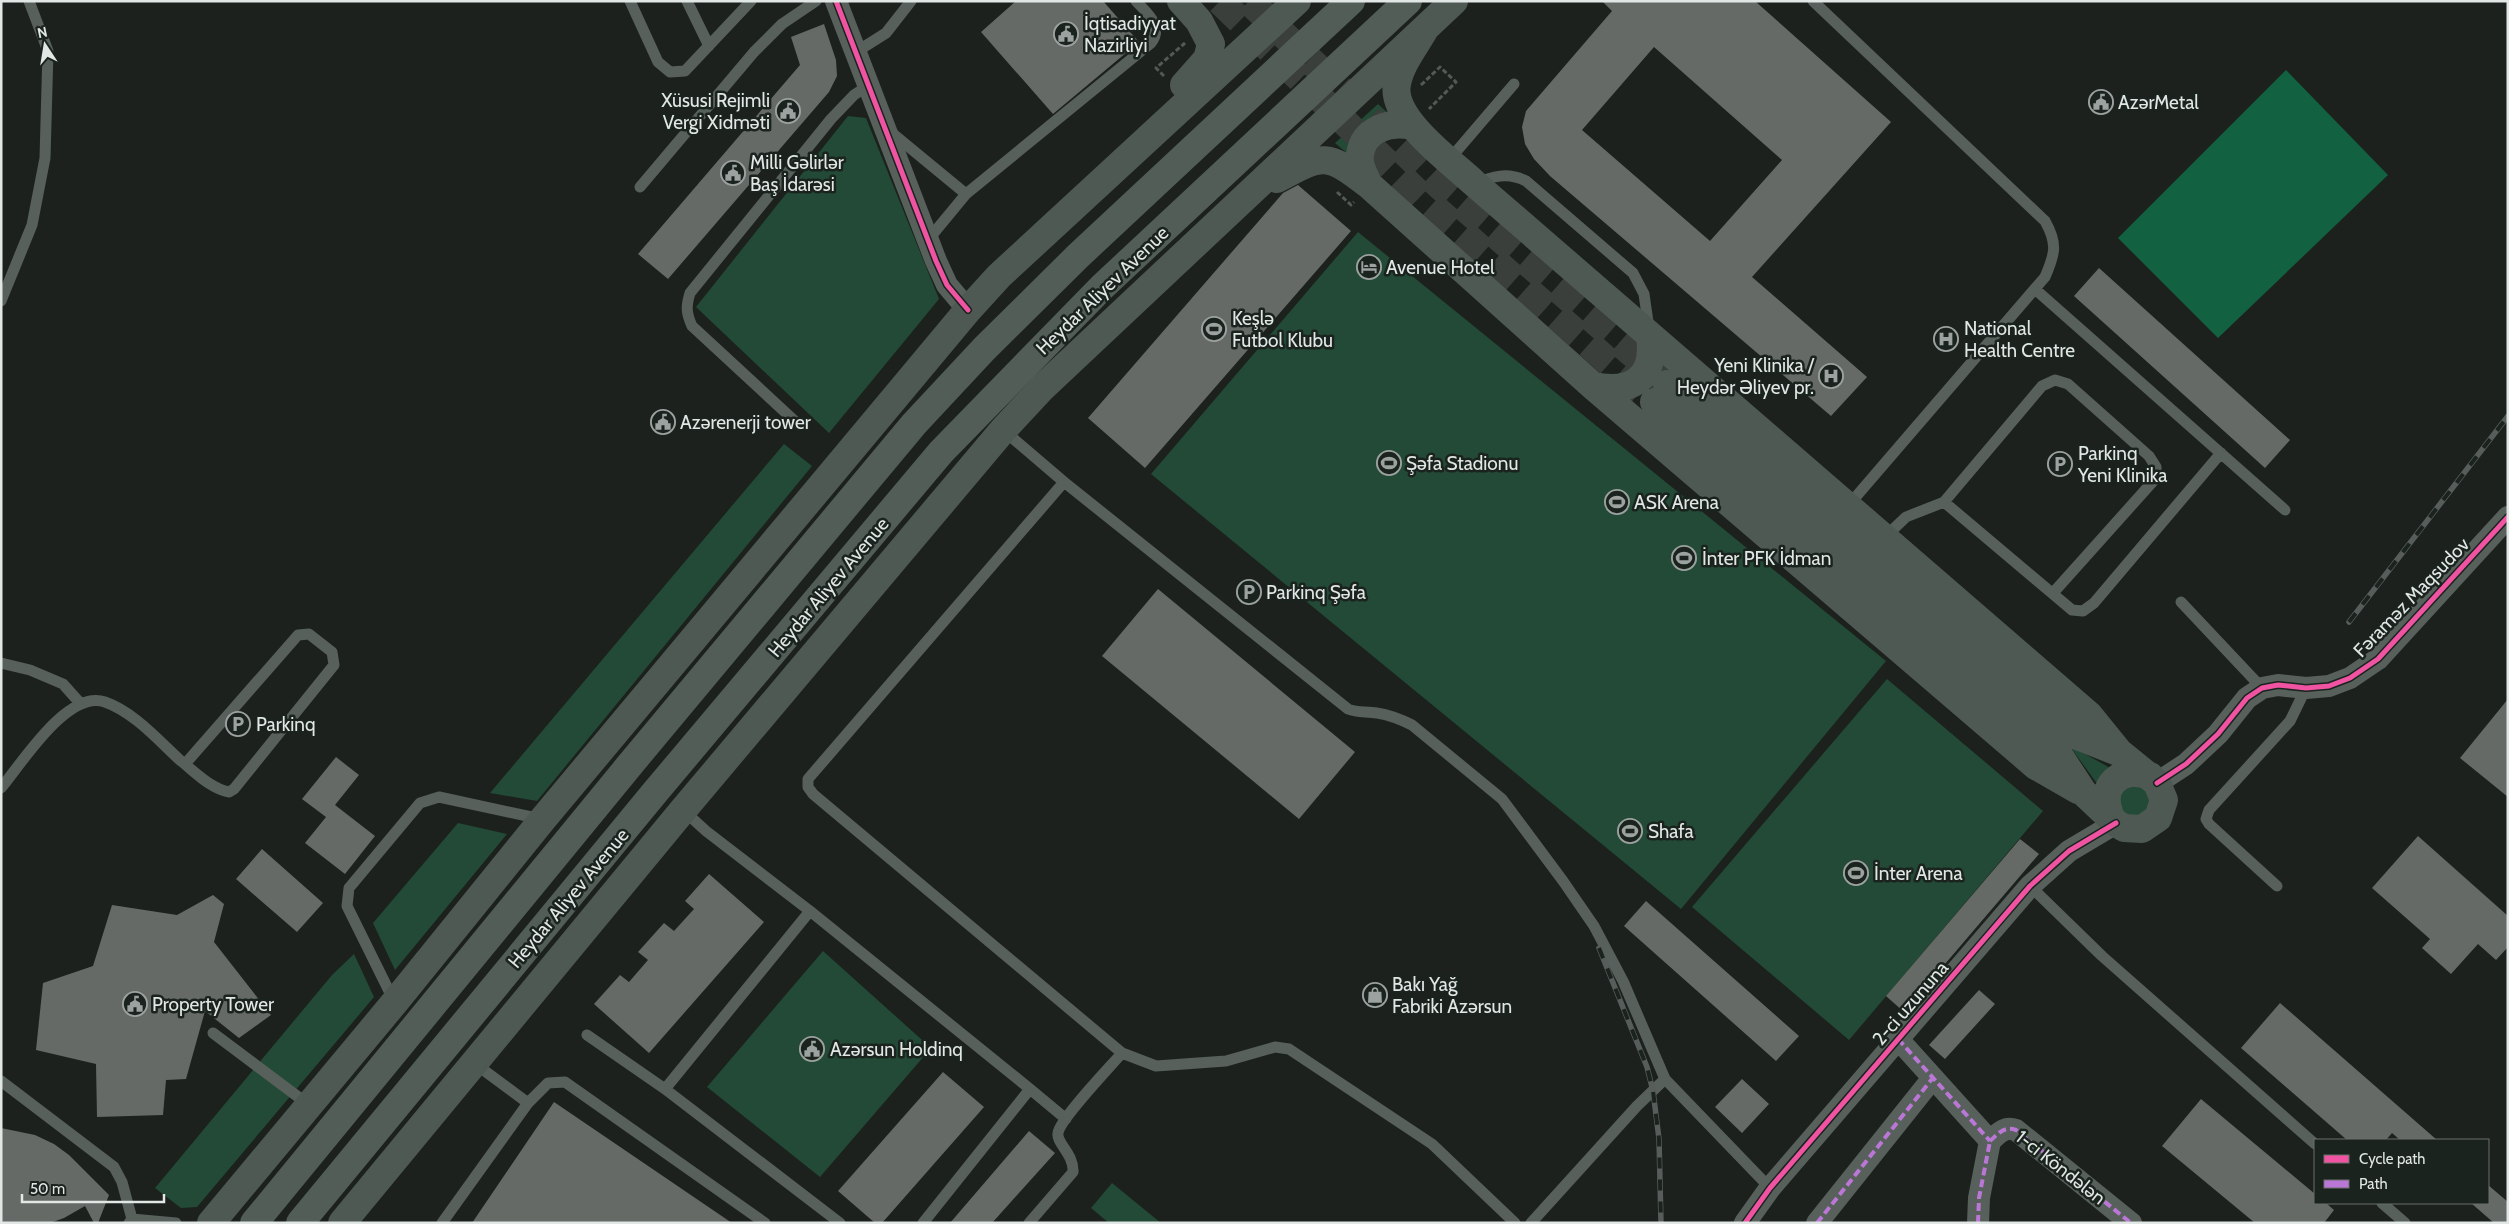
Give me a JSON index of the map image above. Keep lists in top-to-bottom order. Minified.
{"streets":{"highway":["Heydar Aliyev Avenue"],"street":["Fəraməz Maqsudov","2-ci uzununa","1-ci Köndələn"]},"places":{"public building":["İqtisadiyyat Nazirliyi","AzərMetal","Xüsusi Rejimli Vergi Xidməti","Milli Gəlirlər Baş İdarəsi","Azərenerji tower","Property Tower","Azərsun Holdinq"],"hotel":["Avenue Hotel"],"sports":["Keşlə Futbol Klubu","Şəfa Stadionu","ASK Arena","İnter PFK İdman","Shafa","İnter Arena"],"hospital":["National Health Centre","Yeni Klinika / Heydər Əliyev pr."],"parking":["Parkinq Yeni Klinika","Parkinq Şəfa","Parkinq"],"shop":["Bakı Yağ Fabriki Azərsun"]},"legend":["Cycle path","Path"],"scale_bar":"50 m","north":"top"}
